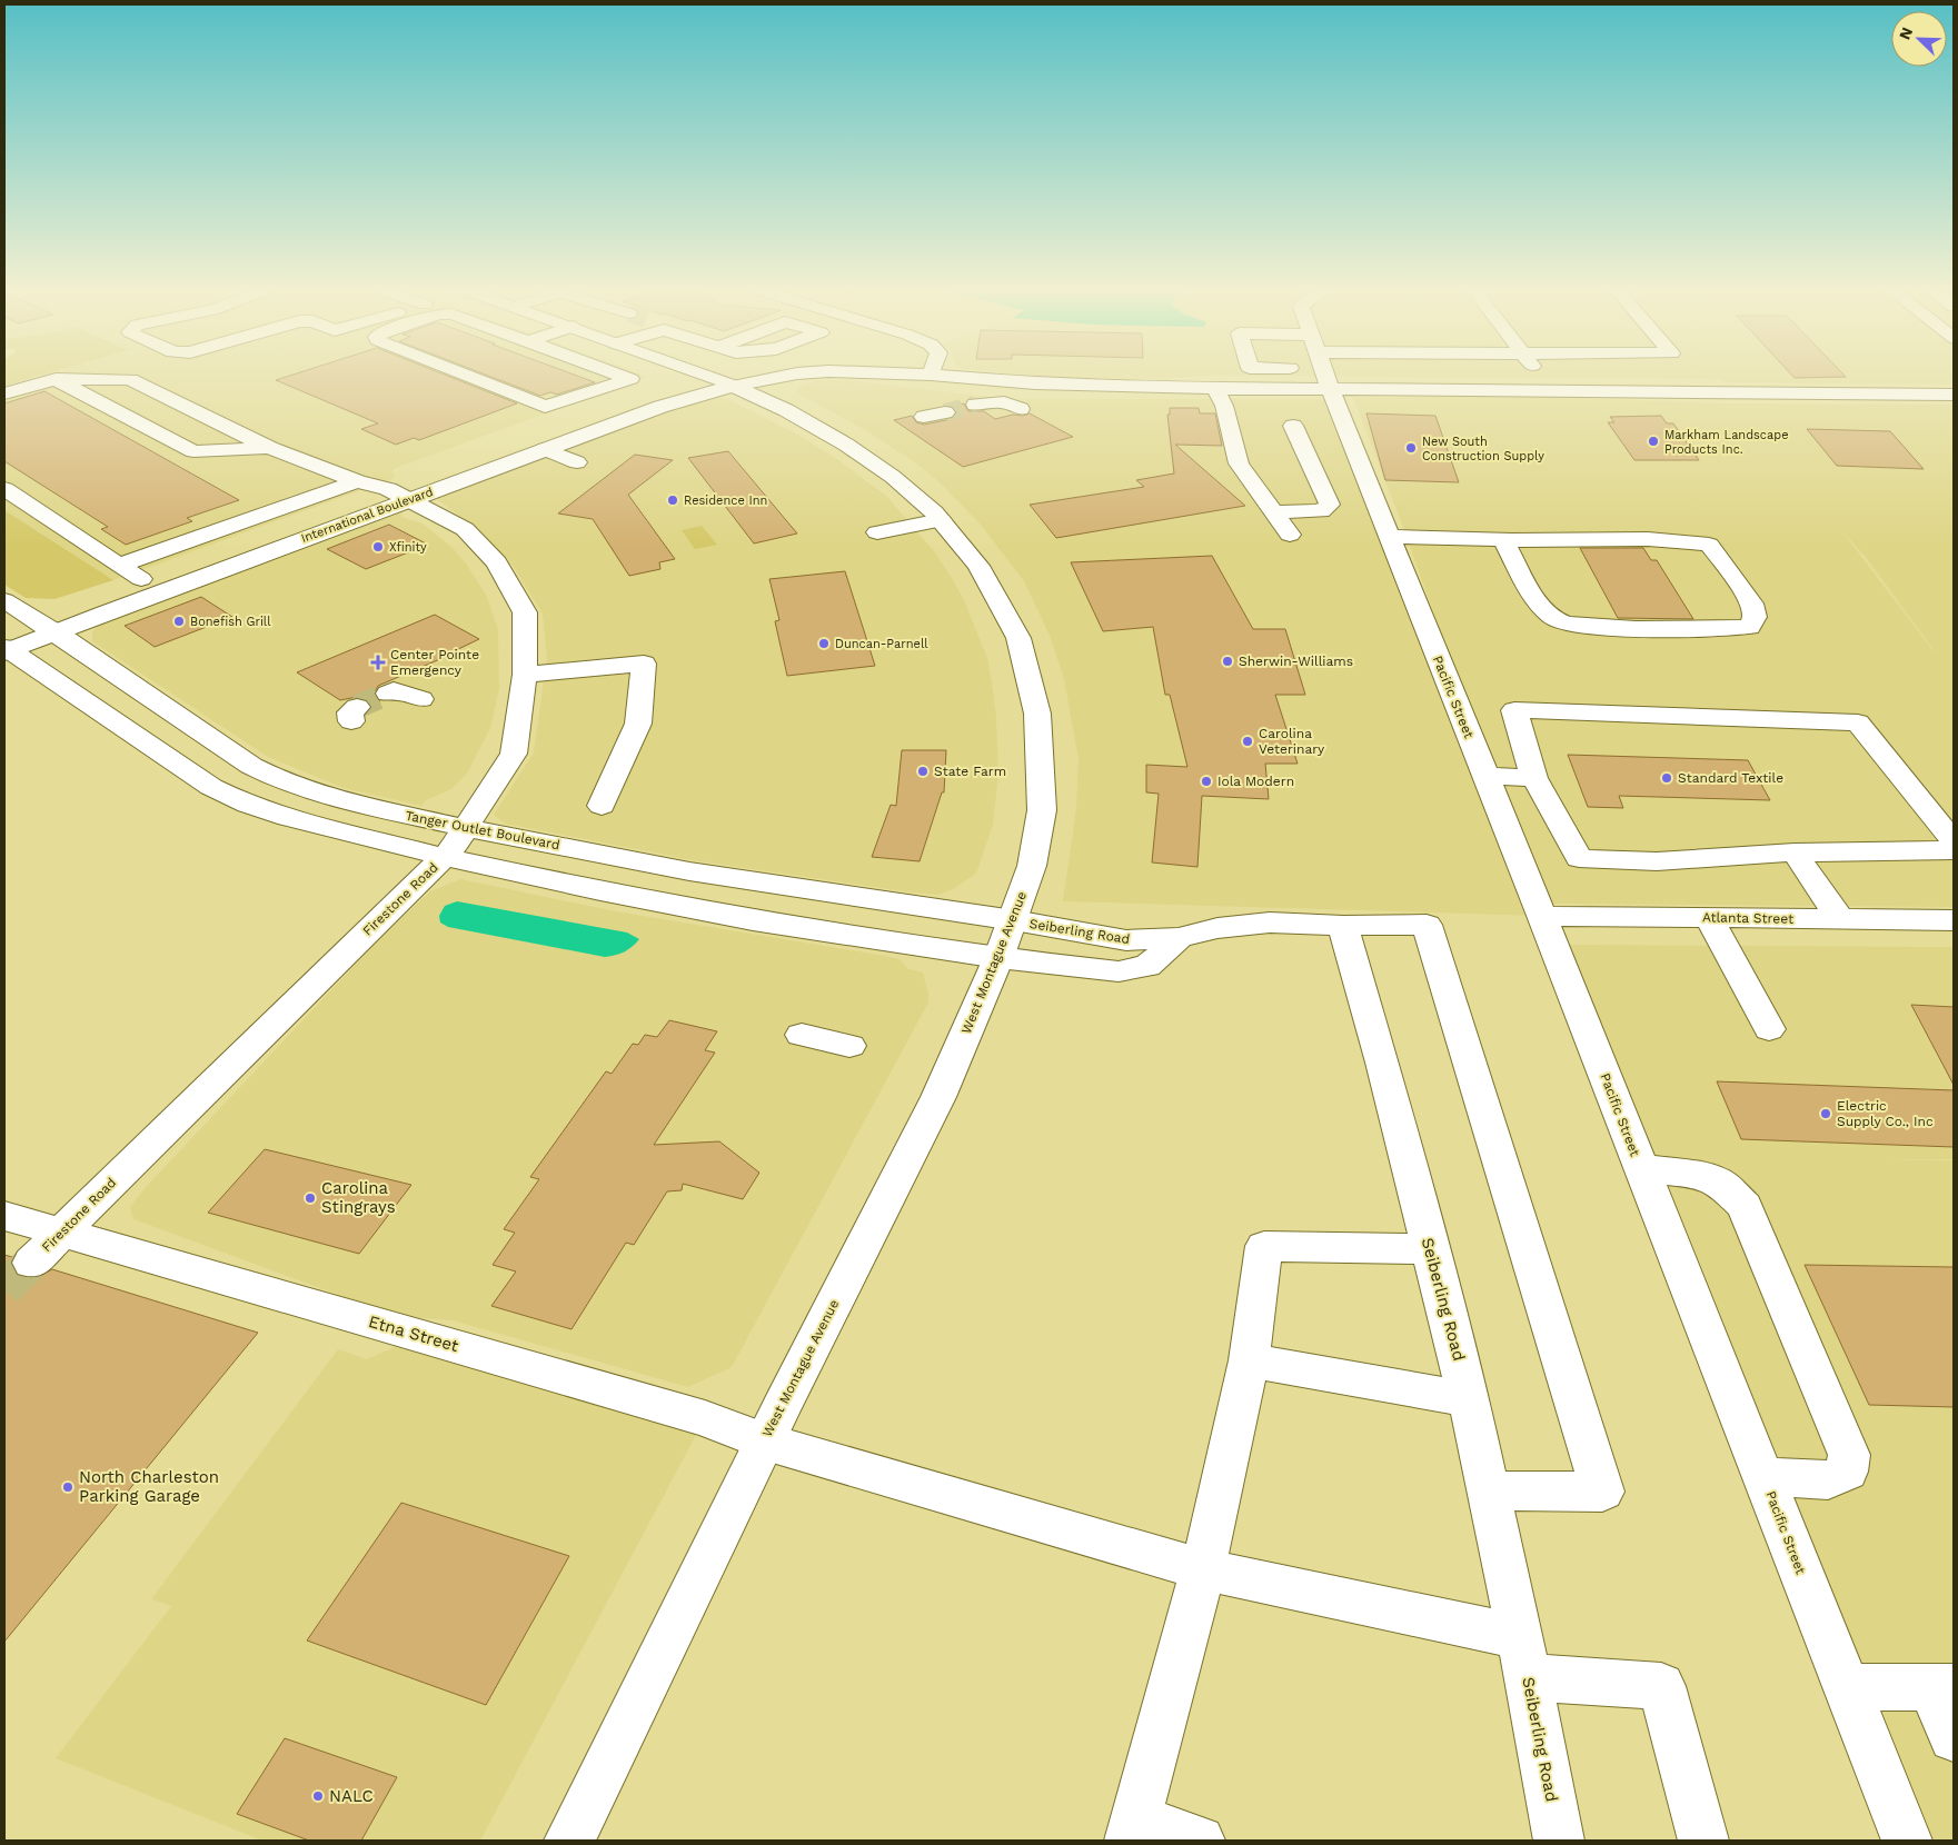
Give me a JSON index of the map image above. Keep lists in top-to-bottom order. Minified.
{"streets":{"street":["International Boulevard","Pacific Street","Tanger Outlet Boulevard","Firestone Road","Atlanta Street","Seiberling Road","West Montague Avenue","Etna Street"]},"crossings":[["International Boulevard","Tanger Outlet Boulevard"],["International Boulevard","Firestone Road"],["International Boulevard","West Montague Avenue"],["Pacific Street","Atlanta Street"],["Tanger Outlet Boulevard","Firestone Road"],["Tanger Outlet Boulevard","Seiberling Road"],["Tanger Outlet Boulevard","West Montague Avenue"],["Firestone Road","Etna Street"],["Seiberling Road","West Montague Avenue"],["Seiberling Road","Etna Street"],["West Montague Avenue","Etna Street"]],"places":{"other":["Markham Landscape Products Inc.","New South Construction Supply","Residence Inn","Xfinity","Bonefish Grill","Duncan-Parnell","Sherwin-Williams","Carolina Veterinary","State Farm","Standard Textile","Iola Modern","Electric Supply Co., Inc","Carolina Stingrays","North Charleston Parking Garage","NALC"],"health":["Center Pointe Emergency"]},"north":"top left"}
